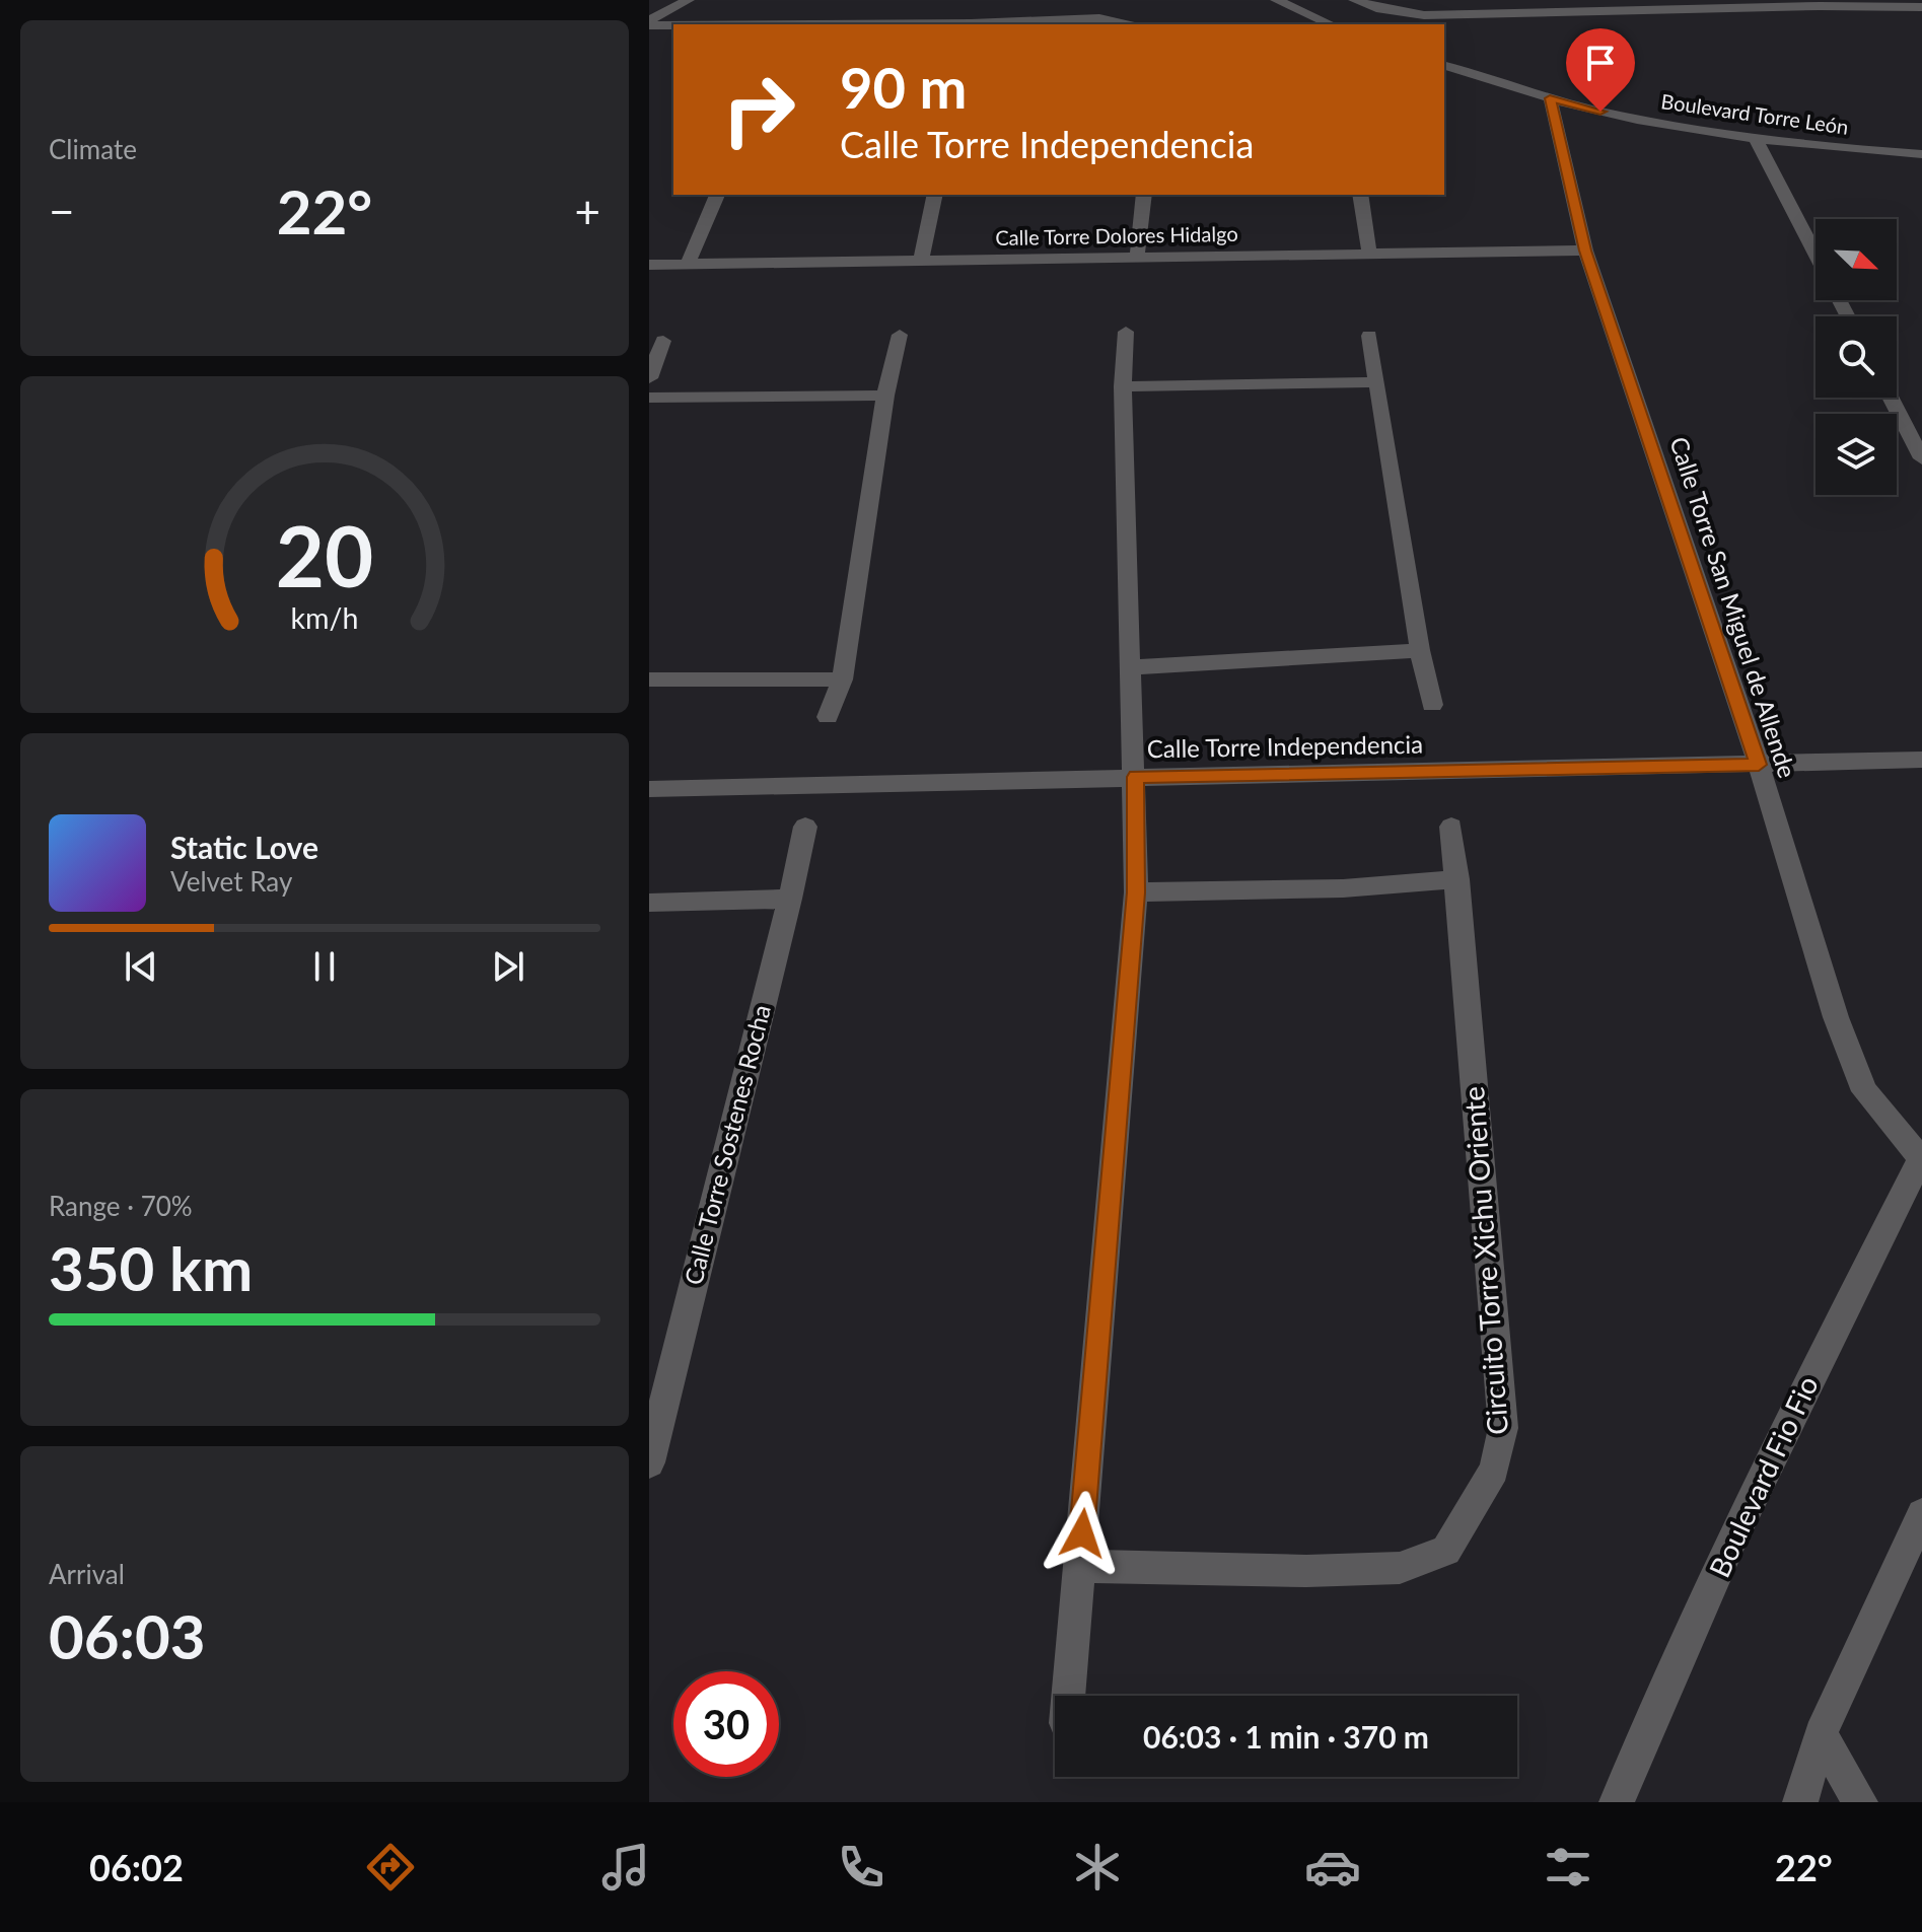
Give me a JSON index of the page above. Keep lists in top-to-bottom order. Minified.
{"streets":{"street":["Boulevard Torre León","Calle Torre Dolores Hidalgo","Calle Torre San Miguel de Allende","Calle Torre Independencia","Calle Torre Sostenes Rocha","Circuito Torre Xichu Oriente","Boulevard Fio Fio"]},"crossings":[["Boulevard Torre León","Calle Torre San Miguel de Allende"],["Calle Torre Dolores Hidalgo","Calle Torre San Miguel de Allende"],["Calle Torre San Miguel de Allende","Calle Torre Independencia"],["Calle Torre San Miguel de Allende","Boulevard Fio Fio"]],"north":"bottom right","page":{"tile":["Climate",["Range · 70%","350 km"],["Arrival","06:03"]],"turn":["90 m","Calle Torre Independencia"],"heat":["−","22°","+"],"song":["Static Love","Velvet Ray"],"limit":"30","trip":"06:03 · 1 min · 370 m","tabs":["06:02","22°"],"gauge":["20","km/h"]}}
